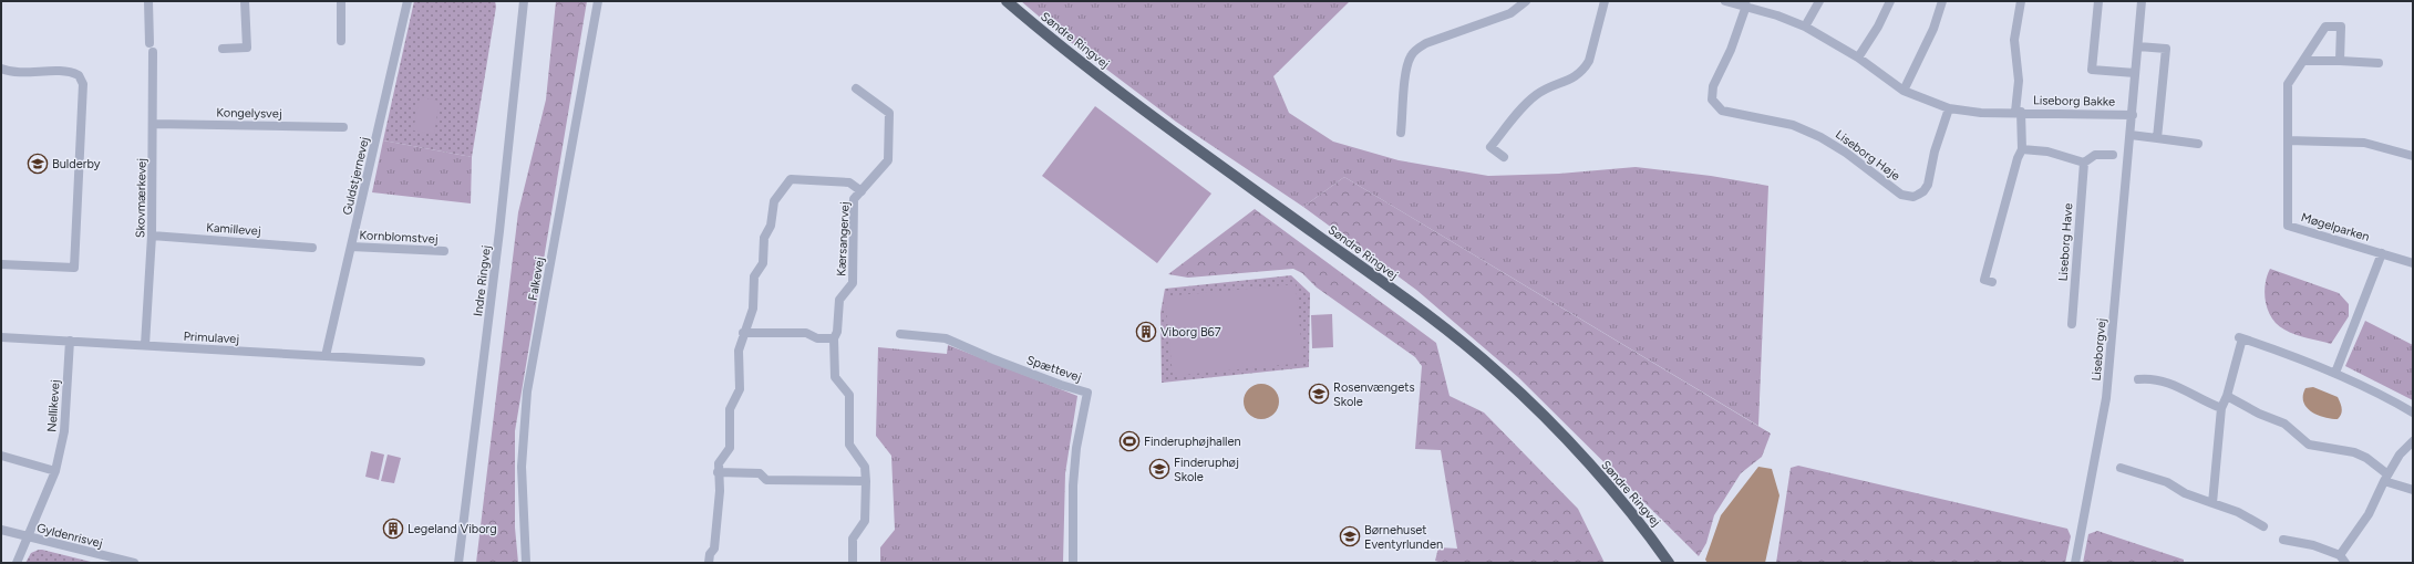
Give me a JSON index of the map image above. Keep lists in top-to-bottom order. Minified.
{"streets":{"main road":["Søndre Ringvej"],"street":["Liseborg Bakke","Kongelysvej","Liseborg Høje","Guldstjernevej","Skovmærkevej","Møgelparken","Kamillevej","Kornblomstvej","Kærsangervej","Liseborg Have","Falkevej","Indre Ringvej","Primulavej","Liseborgvej","Spættevej","Nellikevej","Gyldenrisvej"]},"crossings":[["Liseborg Bakke","Liseborg Høje"],["Liseborg Bakke","Liseborgvej"],["Kongelysvej","Skovmærkevej"],["Guldstjernevej","Kornblomstvej"],["Guldstjernevej","Primulavej"],["Skovmærkevej","Kamillevej"],["Skovmærkevej","Primulavej"],["Primulavej","Nellikevej"],["Nellikevej","Gyldenrisvej"]],"places":{"school or university":["Bulderby","Rosenvængets Skole","Finderuphøj Skole","Børnehuset Eventyrlunden"],"building":["Viborg B67","Legeland Viborg"],"sports":["Finderuphøjhallen"]}}
